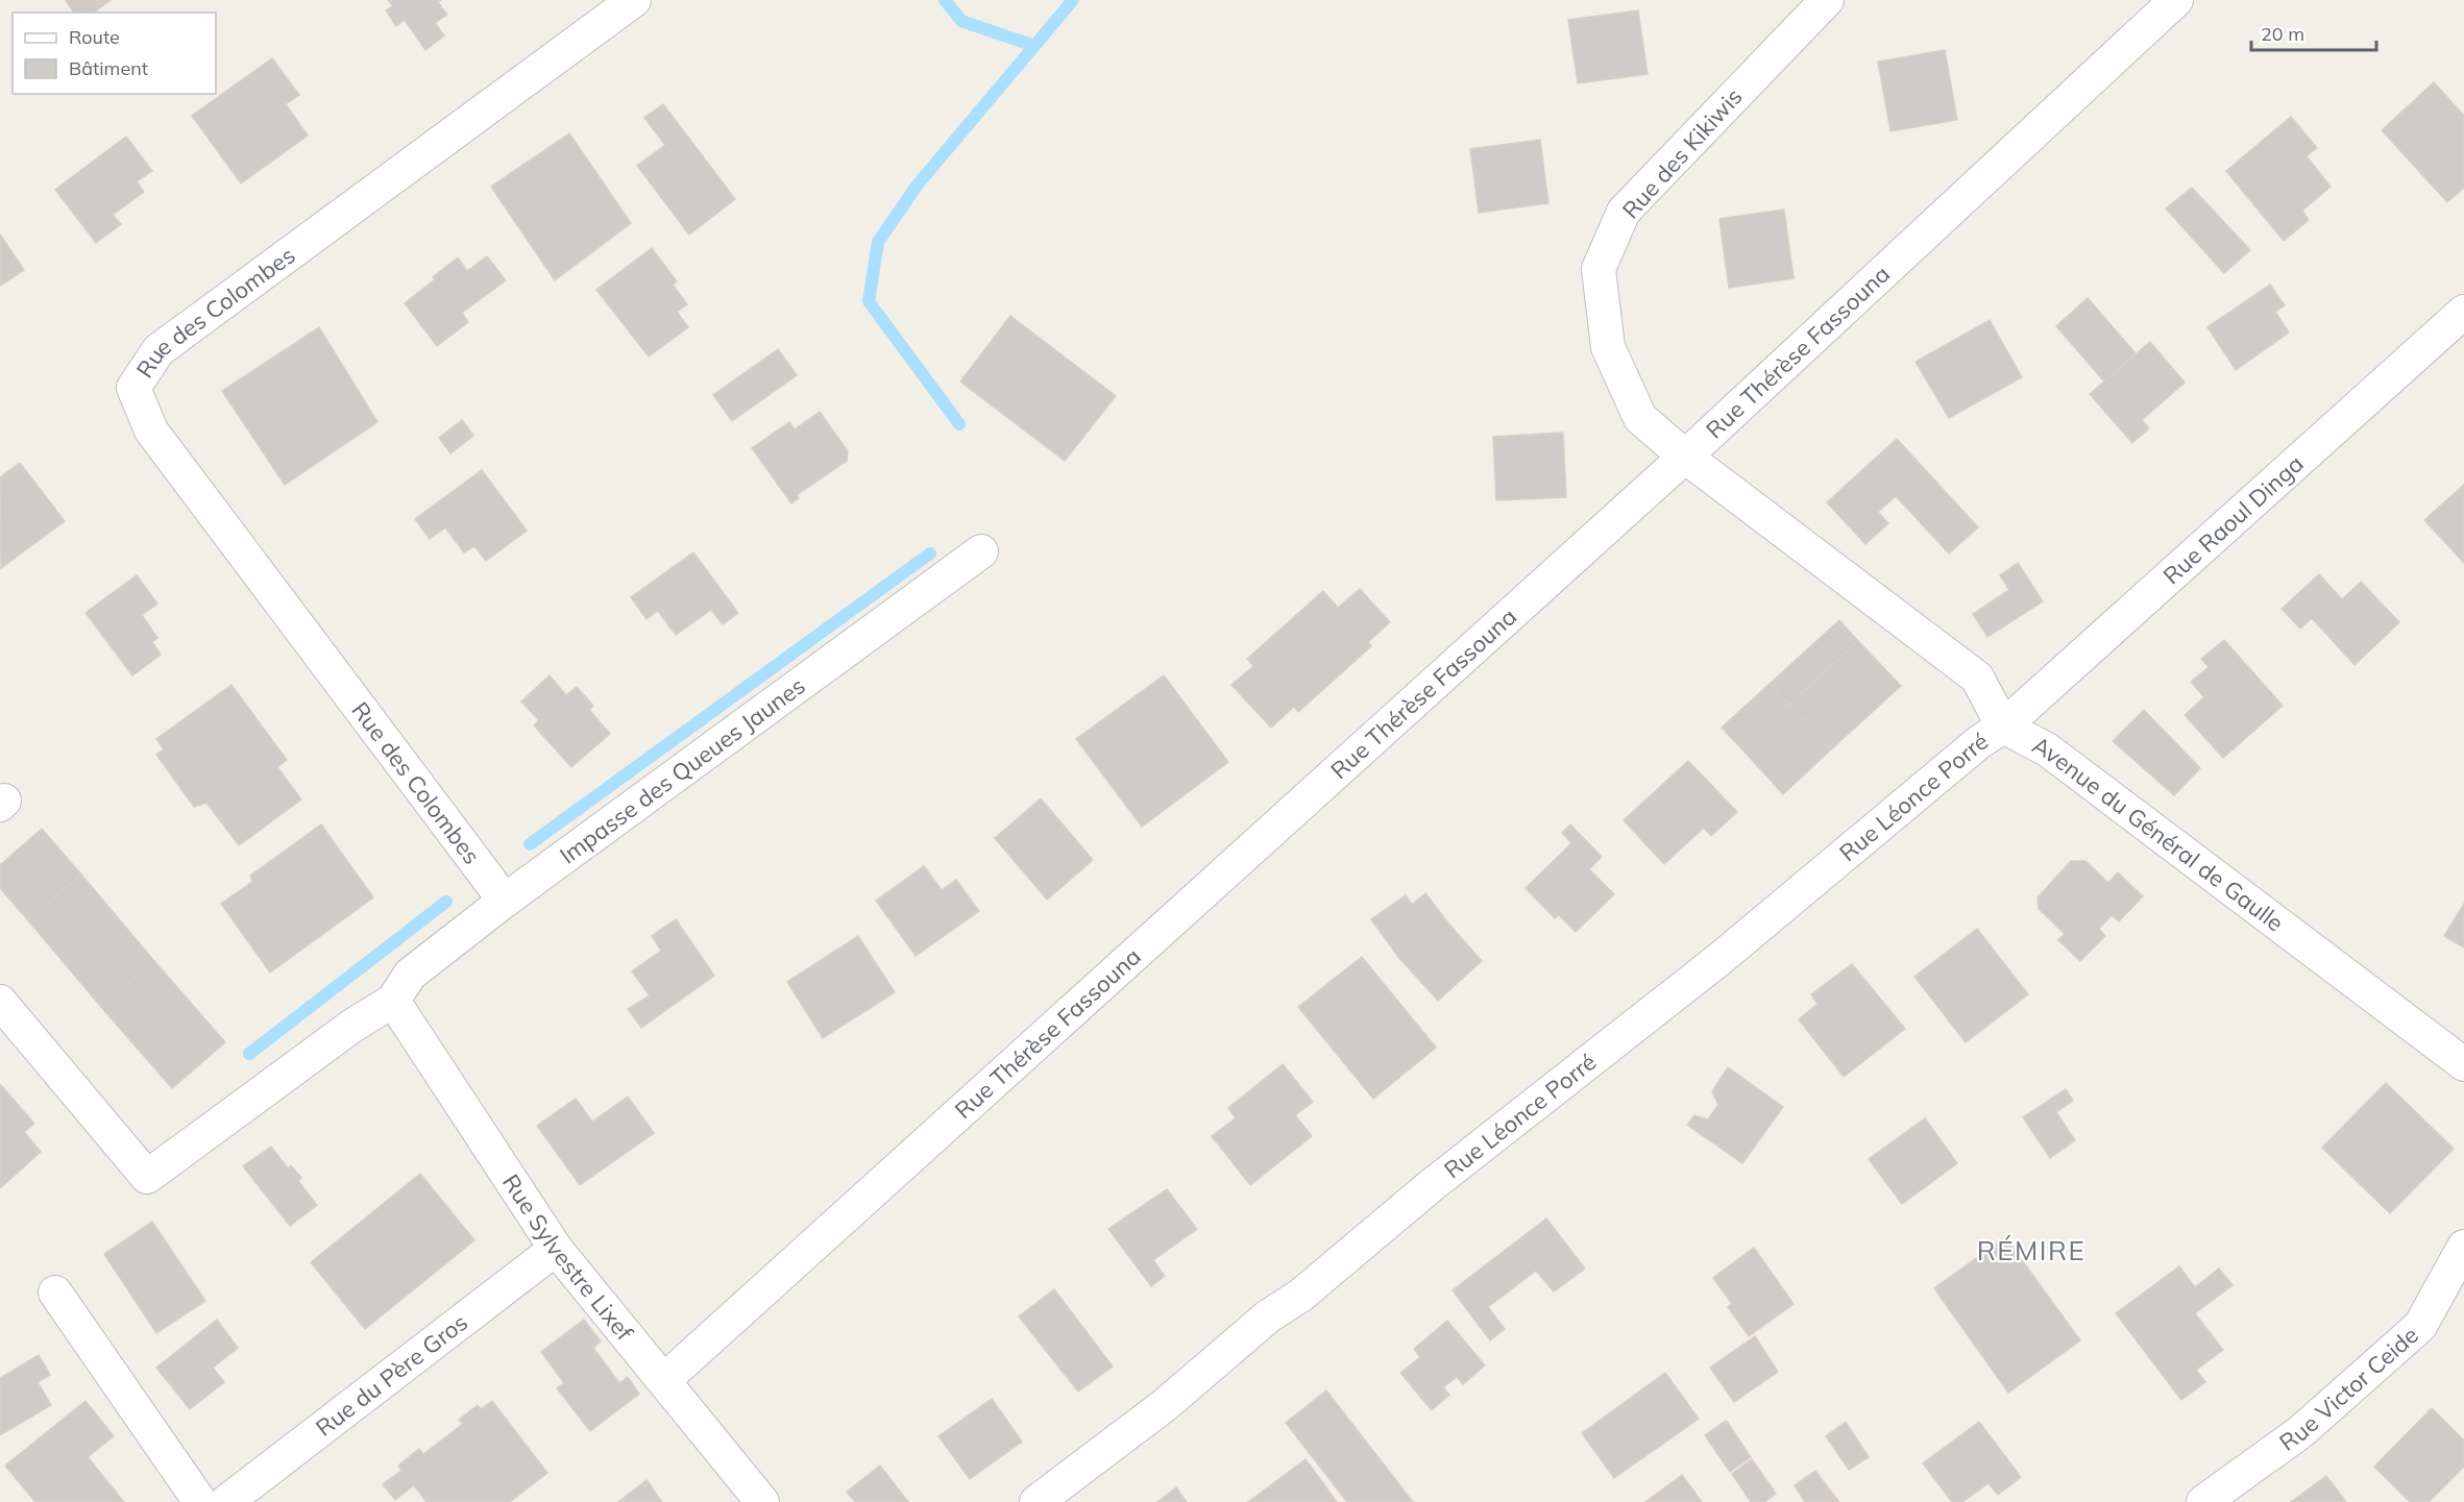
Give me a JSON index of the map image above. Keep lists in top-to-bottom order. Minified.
{"streets":{"street":["Rue des Kikiwis","Rue des Colombes","Rue Thérèse Fassouna","Rue Raoul Dinga","Impasse des Queues Jaunes","Rue Léonce Porré","Avenue du Général de Gaulle","Rue Sylvestre Lixef","Rue du Père Gros","Rue Victor Ceide"]},"crossings":[["Rue des Kikiwis","Rue Thérèse Fassouna"],["Rue des Kikiwis","Avenue du Général de Gaulle"],["Rue des Colombes","Impasse des Queues Jaunes"],["Rue Thérèse Fassouna","Avenue du Général de Gaulle"],["Rue Thérèse Fassouna","Rue Sylvestre Lixef"],["Rue Raoul Dinga","Rue Léonce Porré"],["Rue Raoul Dinga","Avenue du Général de Gaulle"],["Impasse des Queues Jaunes","Rue Sylvestre Lixef"],["Rue Léonce Porré","Avenue du Général de Gaulle"],["Rue Sylvestre Lixef","Rue du Père Gros"]],"districts":["RÉMIRE"],"legend":["Route","Bâtiment"],"scale_bar":"20 m"}
